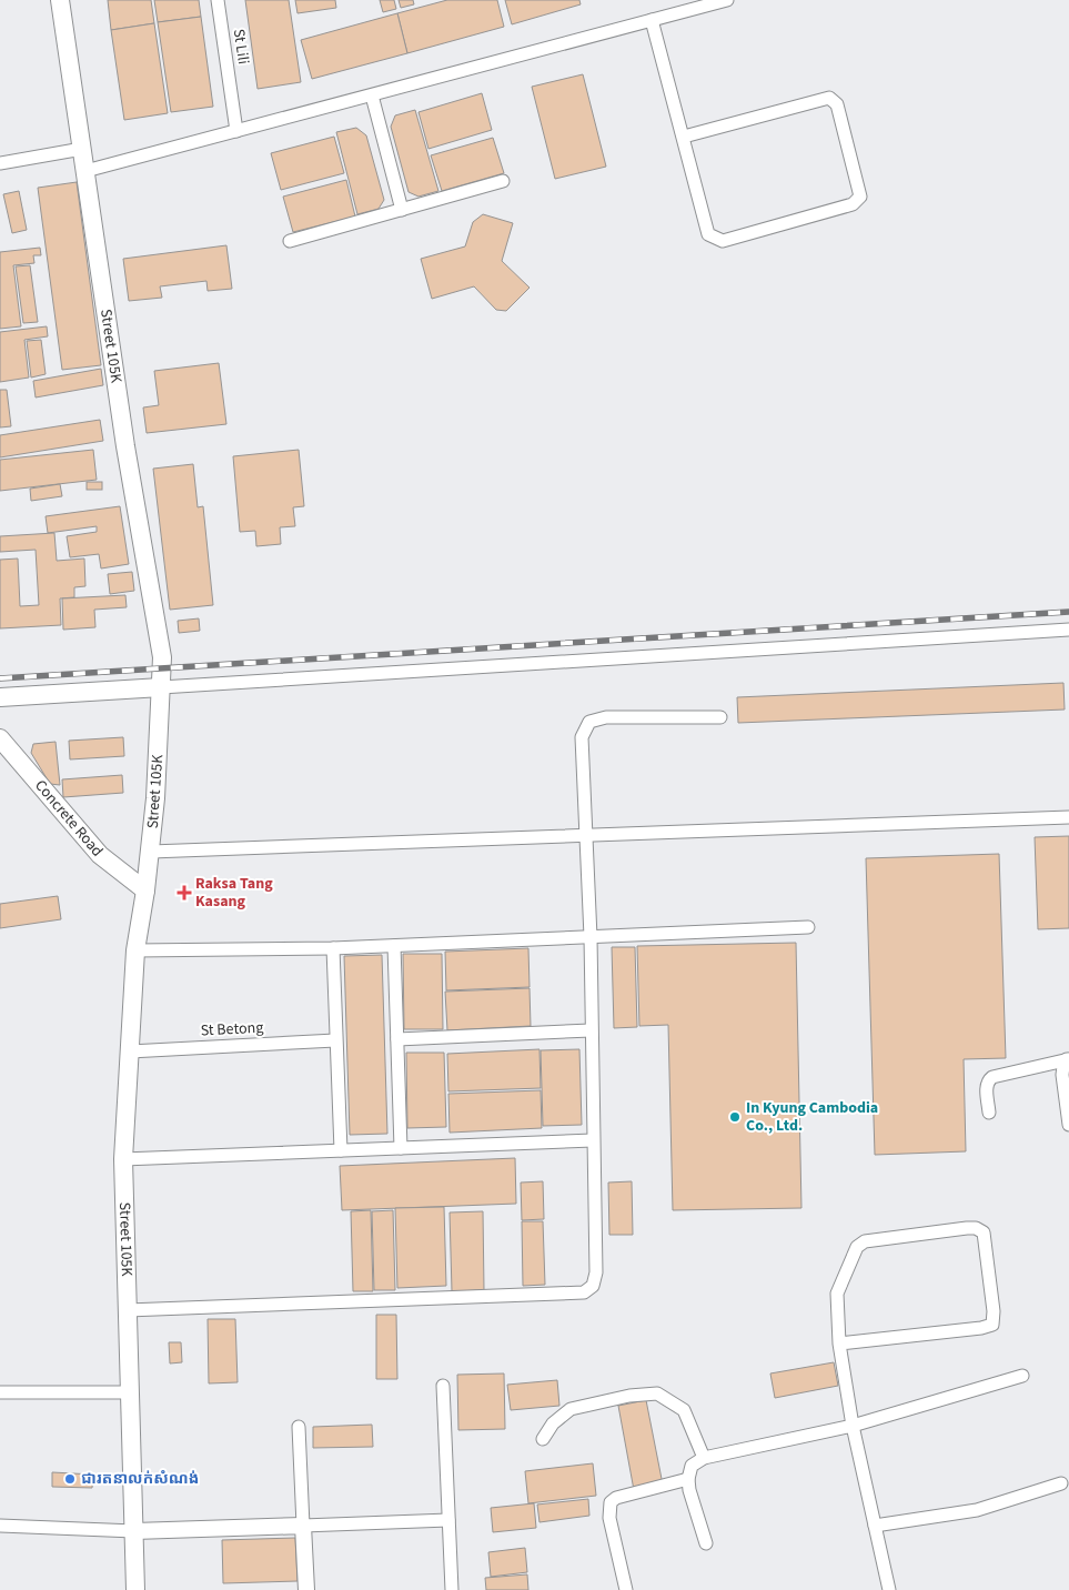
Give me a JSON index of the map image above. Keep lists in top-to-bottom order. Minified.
{"streets":{"main road":["Street 105K","Concrete Road"],"street":["St Betong"]},"crossings":[["Street 105K","Concrete Road"],["Street 105K","St Betong"]],"places":{"health":["Raksa Tang Kasang"],"other":["In Kyung Cambodia Co., Ltd.","ជារតនាលក់សំណង់"]}}
